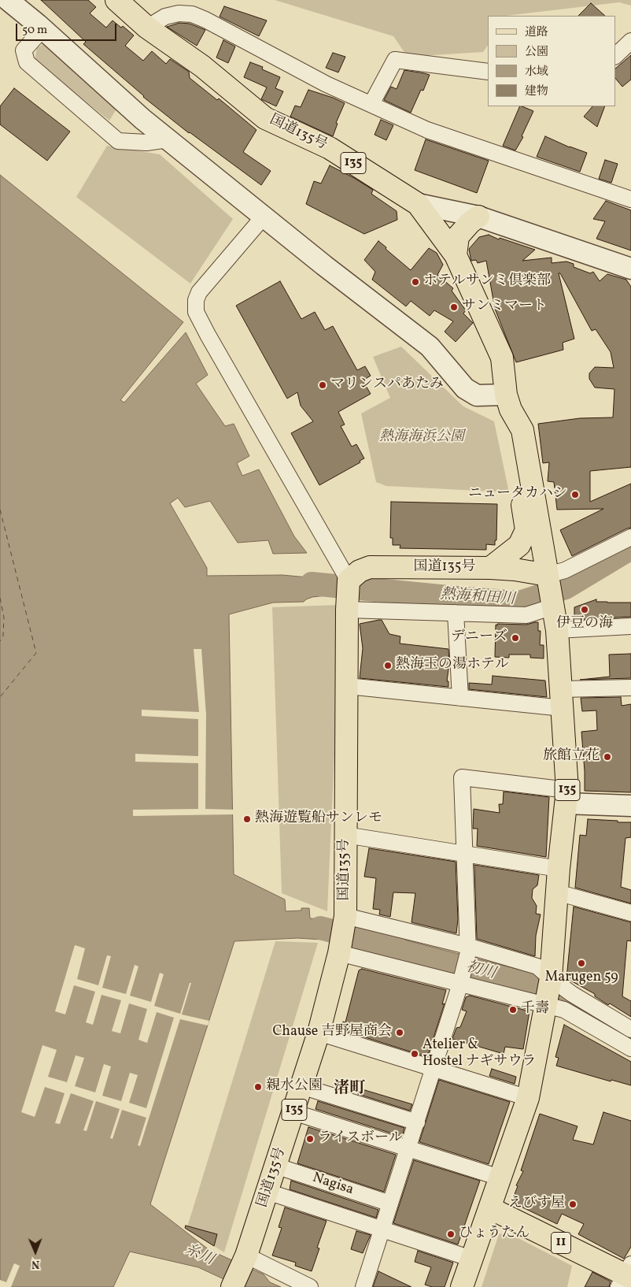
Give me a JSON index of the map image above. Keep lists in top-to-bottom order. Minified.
{"streets":{"main road":["国道135号","135","11"],"street":["Nagisa"]},"crossings":[["国道135号","Nagisa"],["国道135号","11"]],"districts":["渚町"],"water":["熱海和田川","初川","糸川"],"parks":["熱海海浜公園"],"places":["ホテルサンミ倶楽部","サンミマート","マリンスパあたみ","ニュータカハシ","伊豆の海","デニーズ","熱海玉の湯ホテル","旅館立花","熱海遊覧船サンレモ","Marugen 59","千壽","Chause 吉野屋商会","Atelier & Hostel ナギサウラ","親水公園","ライスボール","えびす屋","ひょうたん"],"legend":["道路","公園","水域","建物"],"scale_bar":"50 m","north":"bottom"}
